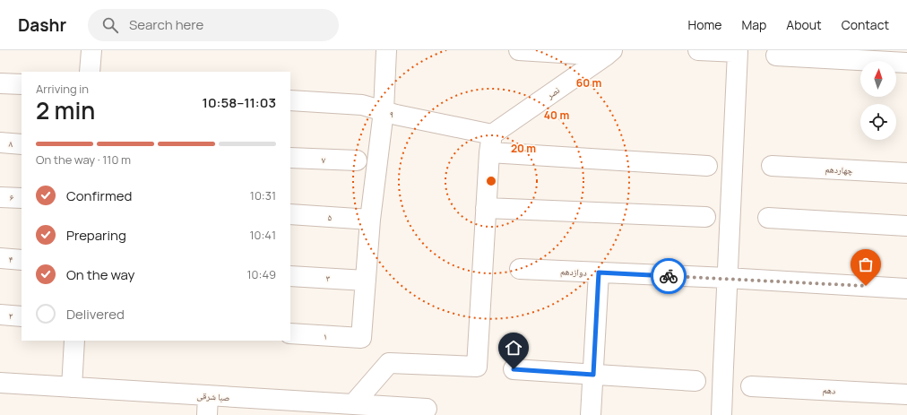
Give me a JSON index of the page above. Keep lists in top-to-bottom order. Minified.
{"streets":{"street":["نصر","۹","۸","۷","چهاردهم","۶","۵","۴","دوازدهم","۳","۲","۱","دهم","صبا شرقی"]},"crossings":[["نصر","۹"],["۳","۱"]],"north":"top","page":{"header":"Dashr","search":"Search here","nav":["Home","Map","About","Contact"],"heading":["2 min","Arriving in","10:58–11:03"],"bar":"On the way · 110 m","list":[["Confirmed","10:31"],["Preparing","10:41"],["On the way","10:49"],"Delivered"]},"rings":["60 m","40 m","20 m"]}
